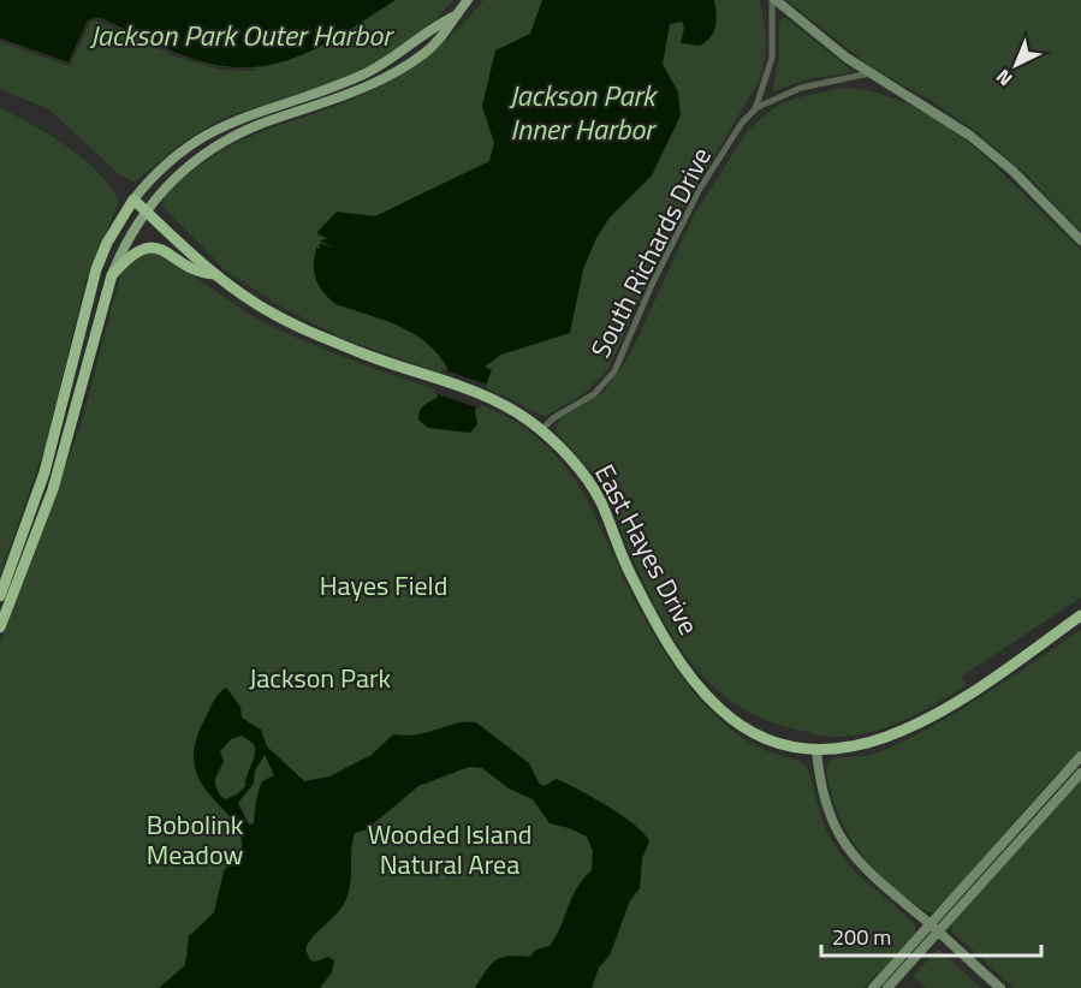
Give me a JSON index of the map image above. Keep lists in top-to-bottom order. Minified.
{"streets":{"highway":["East Hayes Drive"],"street":["South Richards Drive"]},"crossings":[["South Richards Drive","East Hayes Drive"]],"water":["Jackson Park Outer Harbor","Jackson Park Inner Harbor"],"parks":["Hayes Field","Jackson Park","Bobolink Meadow","Wooded Island Natural Area"],"scale_bar":"200 m","north":"bottom left"}
